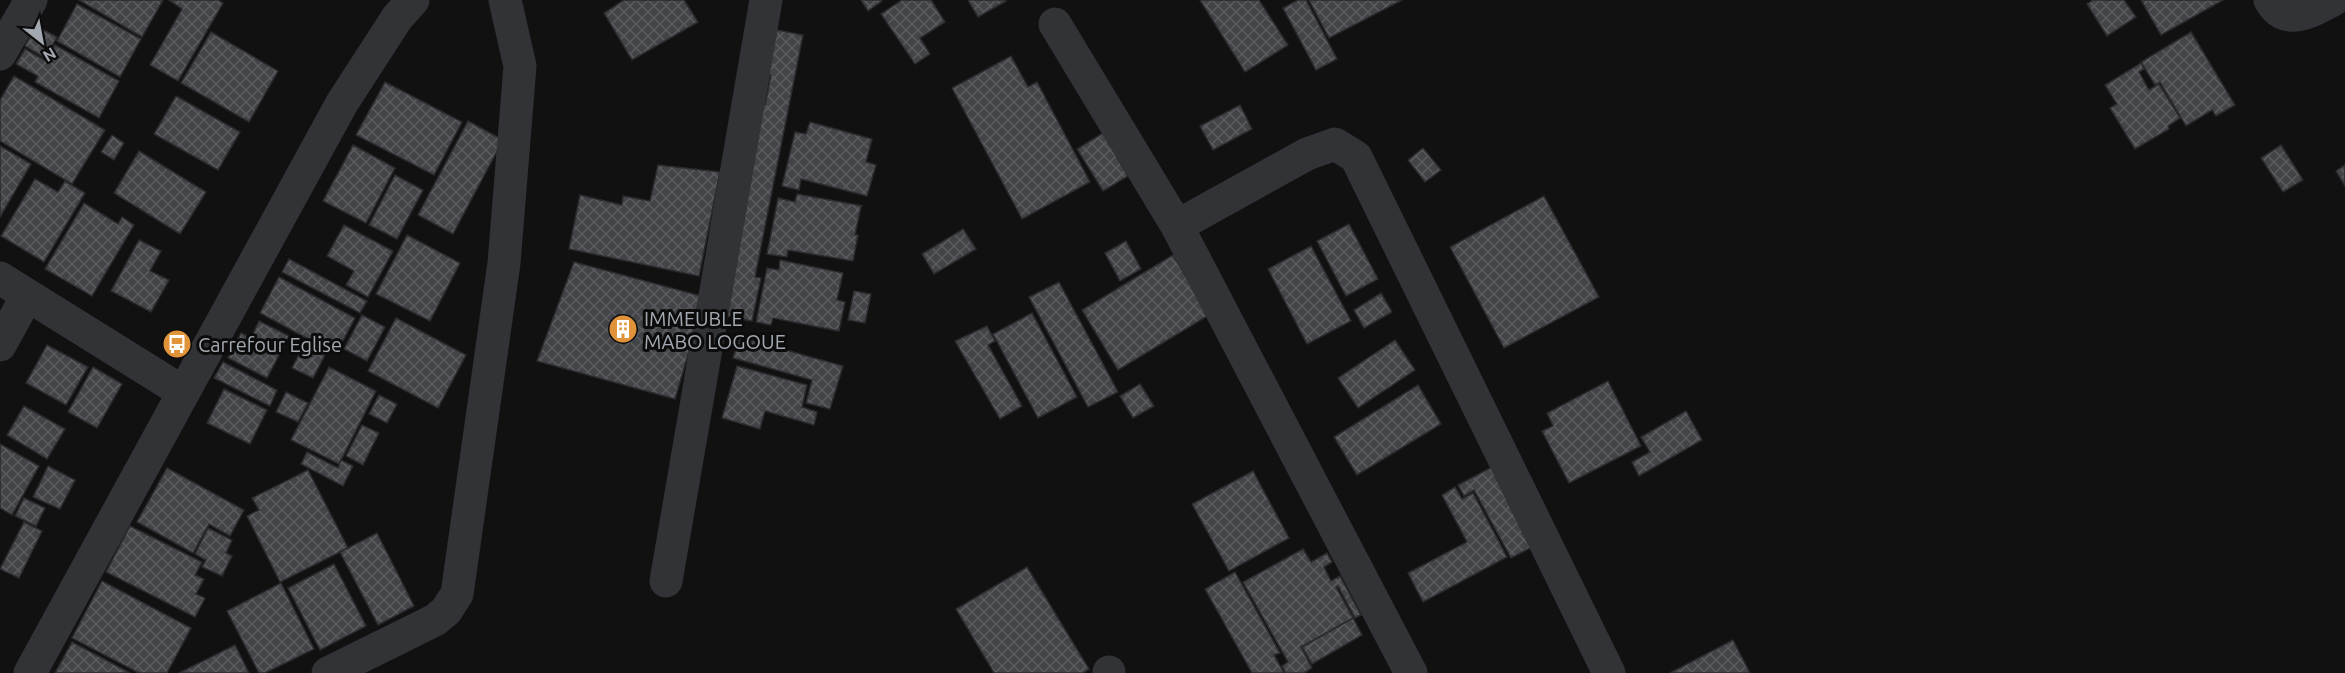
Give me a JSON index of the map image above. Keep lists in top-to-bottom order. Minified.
{"places":{"building":["IMMEUBLE MABO LOGOUE"],"bus stop":["Carrefour Eglise"]},"north":"bottom right"}
